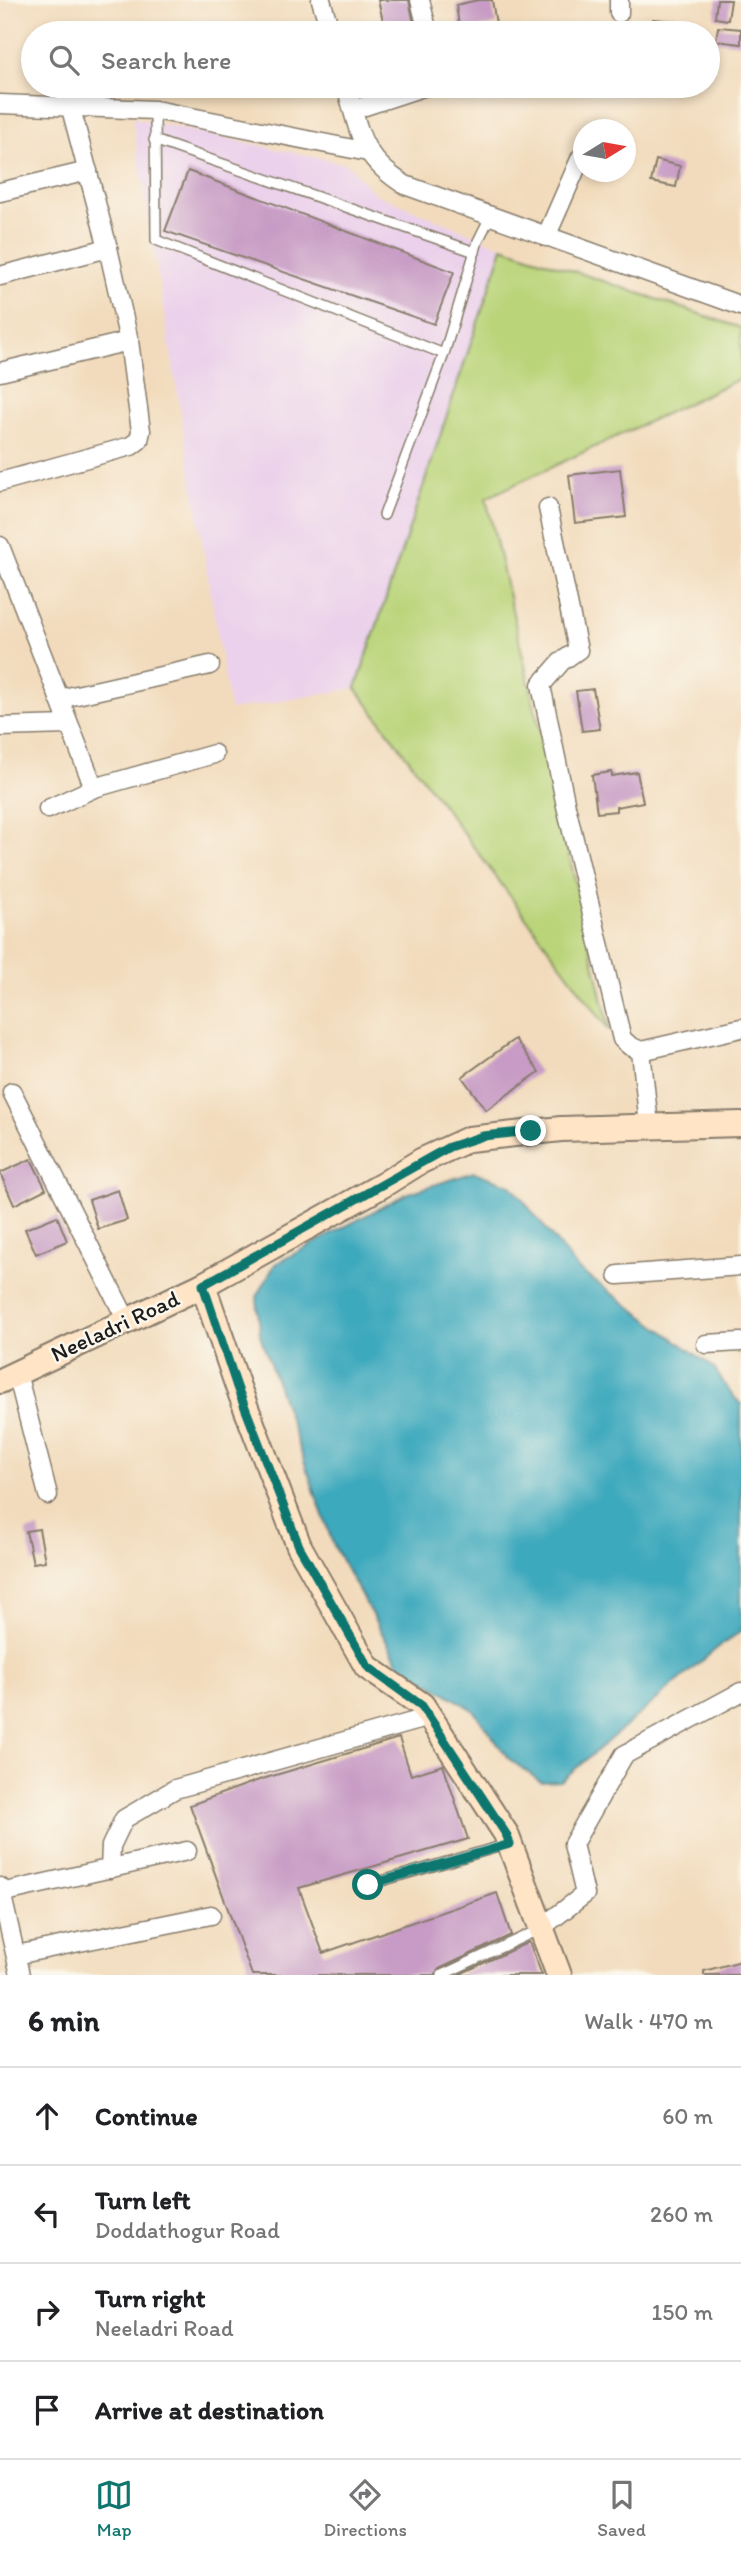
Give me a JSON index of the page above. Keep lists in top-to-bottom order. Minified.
{"streets":{"street":["Neeladri Road"]},"north":"right","page":{"search":"Search here","heading":["6 min","Walk · 470 m"],"list":[["Continue","60 m"],["Turn left","Doddathogur Road","260 m"],["Turn right","Neeladri Road","150 m"],"Arrive at destination"],"nav":["Map","Directions","Saved"]}}
